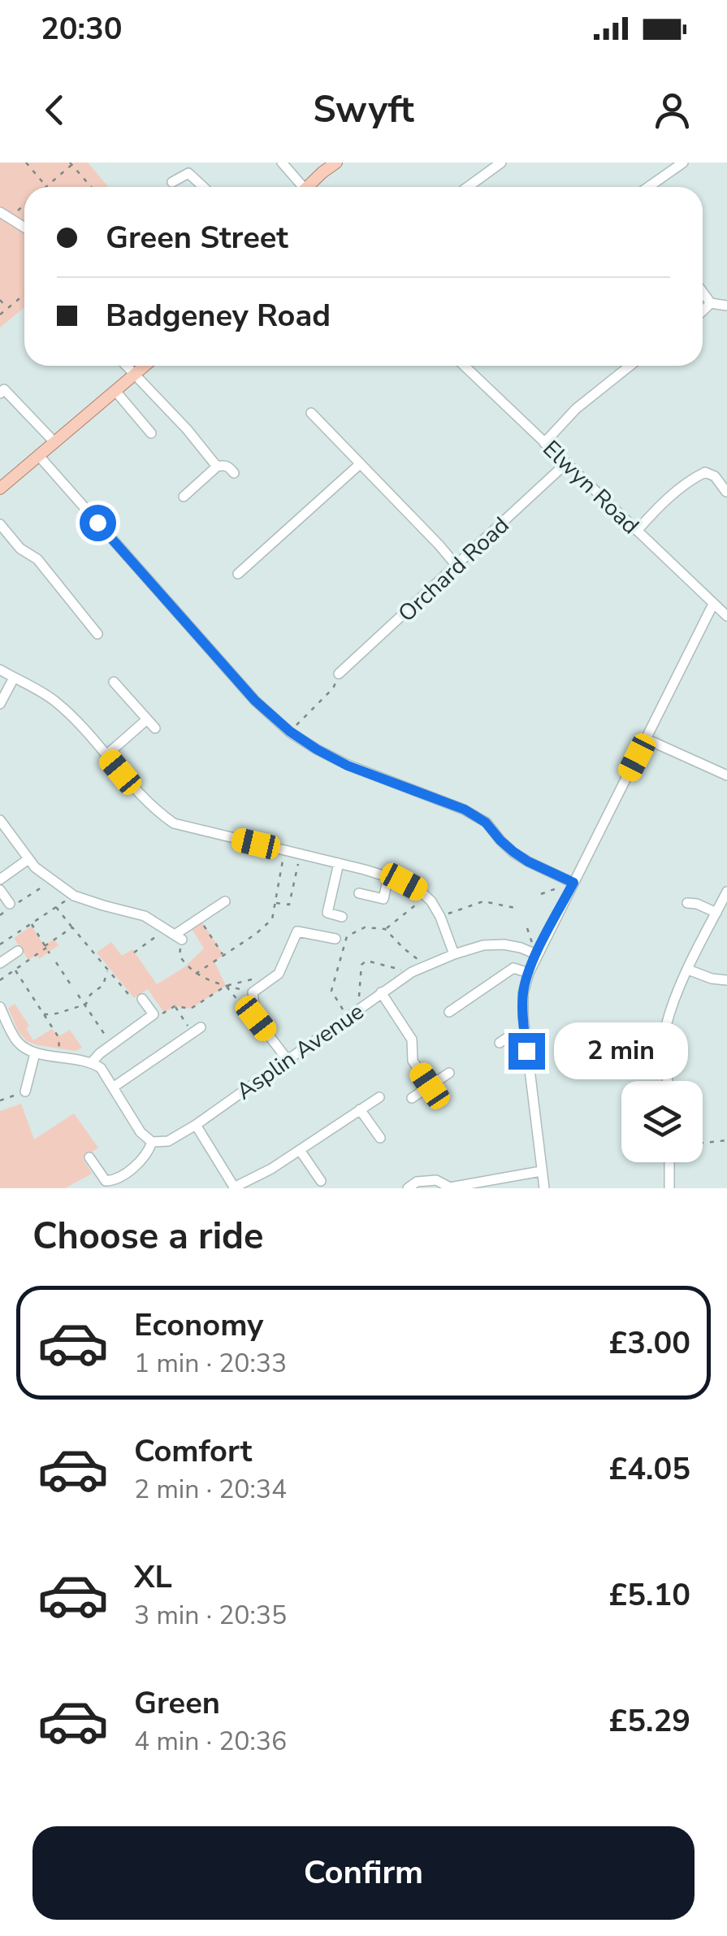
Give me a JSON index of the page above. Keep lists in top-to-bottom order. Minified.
{"streets":{"street":["Elwyn Road","Orchard Road","Asplin Avenue"]},"crossings":[["Elwyn Road","Orchard Road"]],"page":{"status":"20:30","header":"Swyft","banner":["Green Street","Badgeney Road"],"bubble":"2 min","heading":"Choose a ride","list":[{"name":"Economy","note":"1 min · 20:33","value":"£3.00"},{"name":"Comfort","note":"2 min · 20:34","value":"£4.05"},{"name":"XL","note":"3 min · 20:35","value":"£5.10"},{"name":"Green","note":"4 min · 20:36","value":"£5.29"}],"buttons":"Confirm"}}
